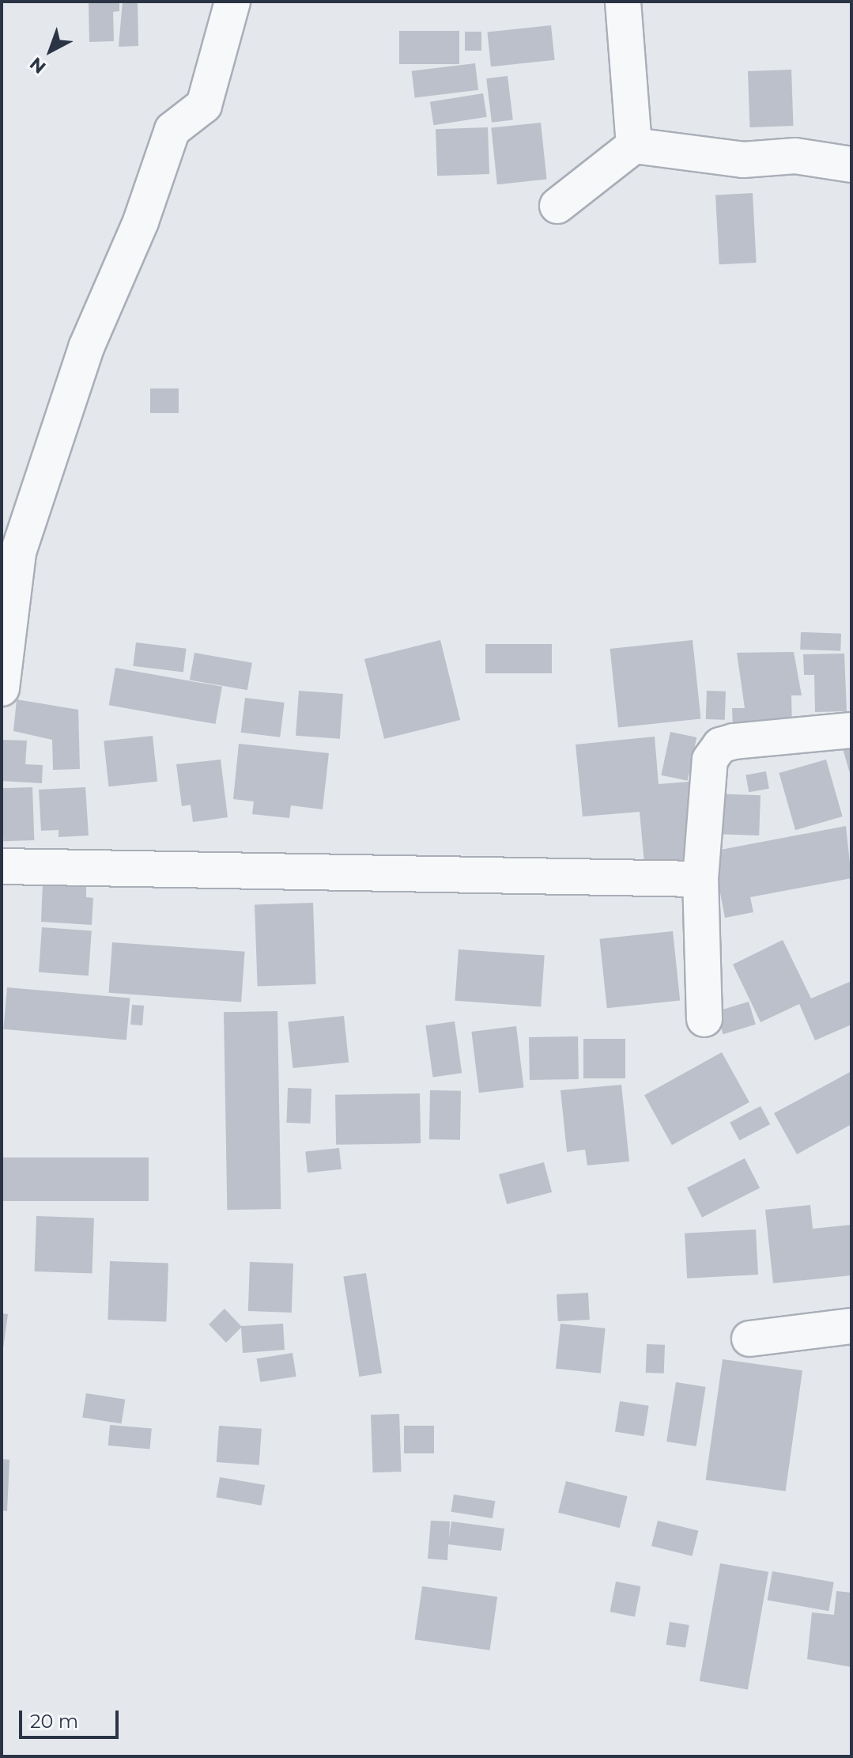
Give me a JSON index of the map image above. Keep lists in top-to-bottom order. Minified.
{"scale_bar":"20 m","north":"bottom left"}
